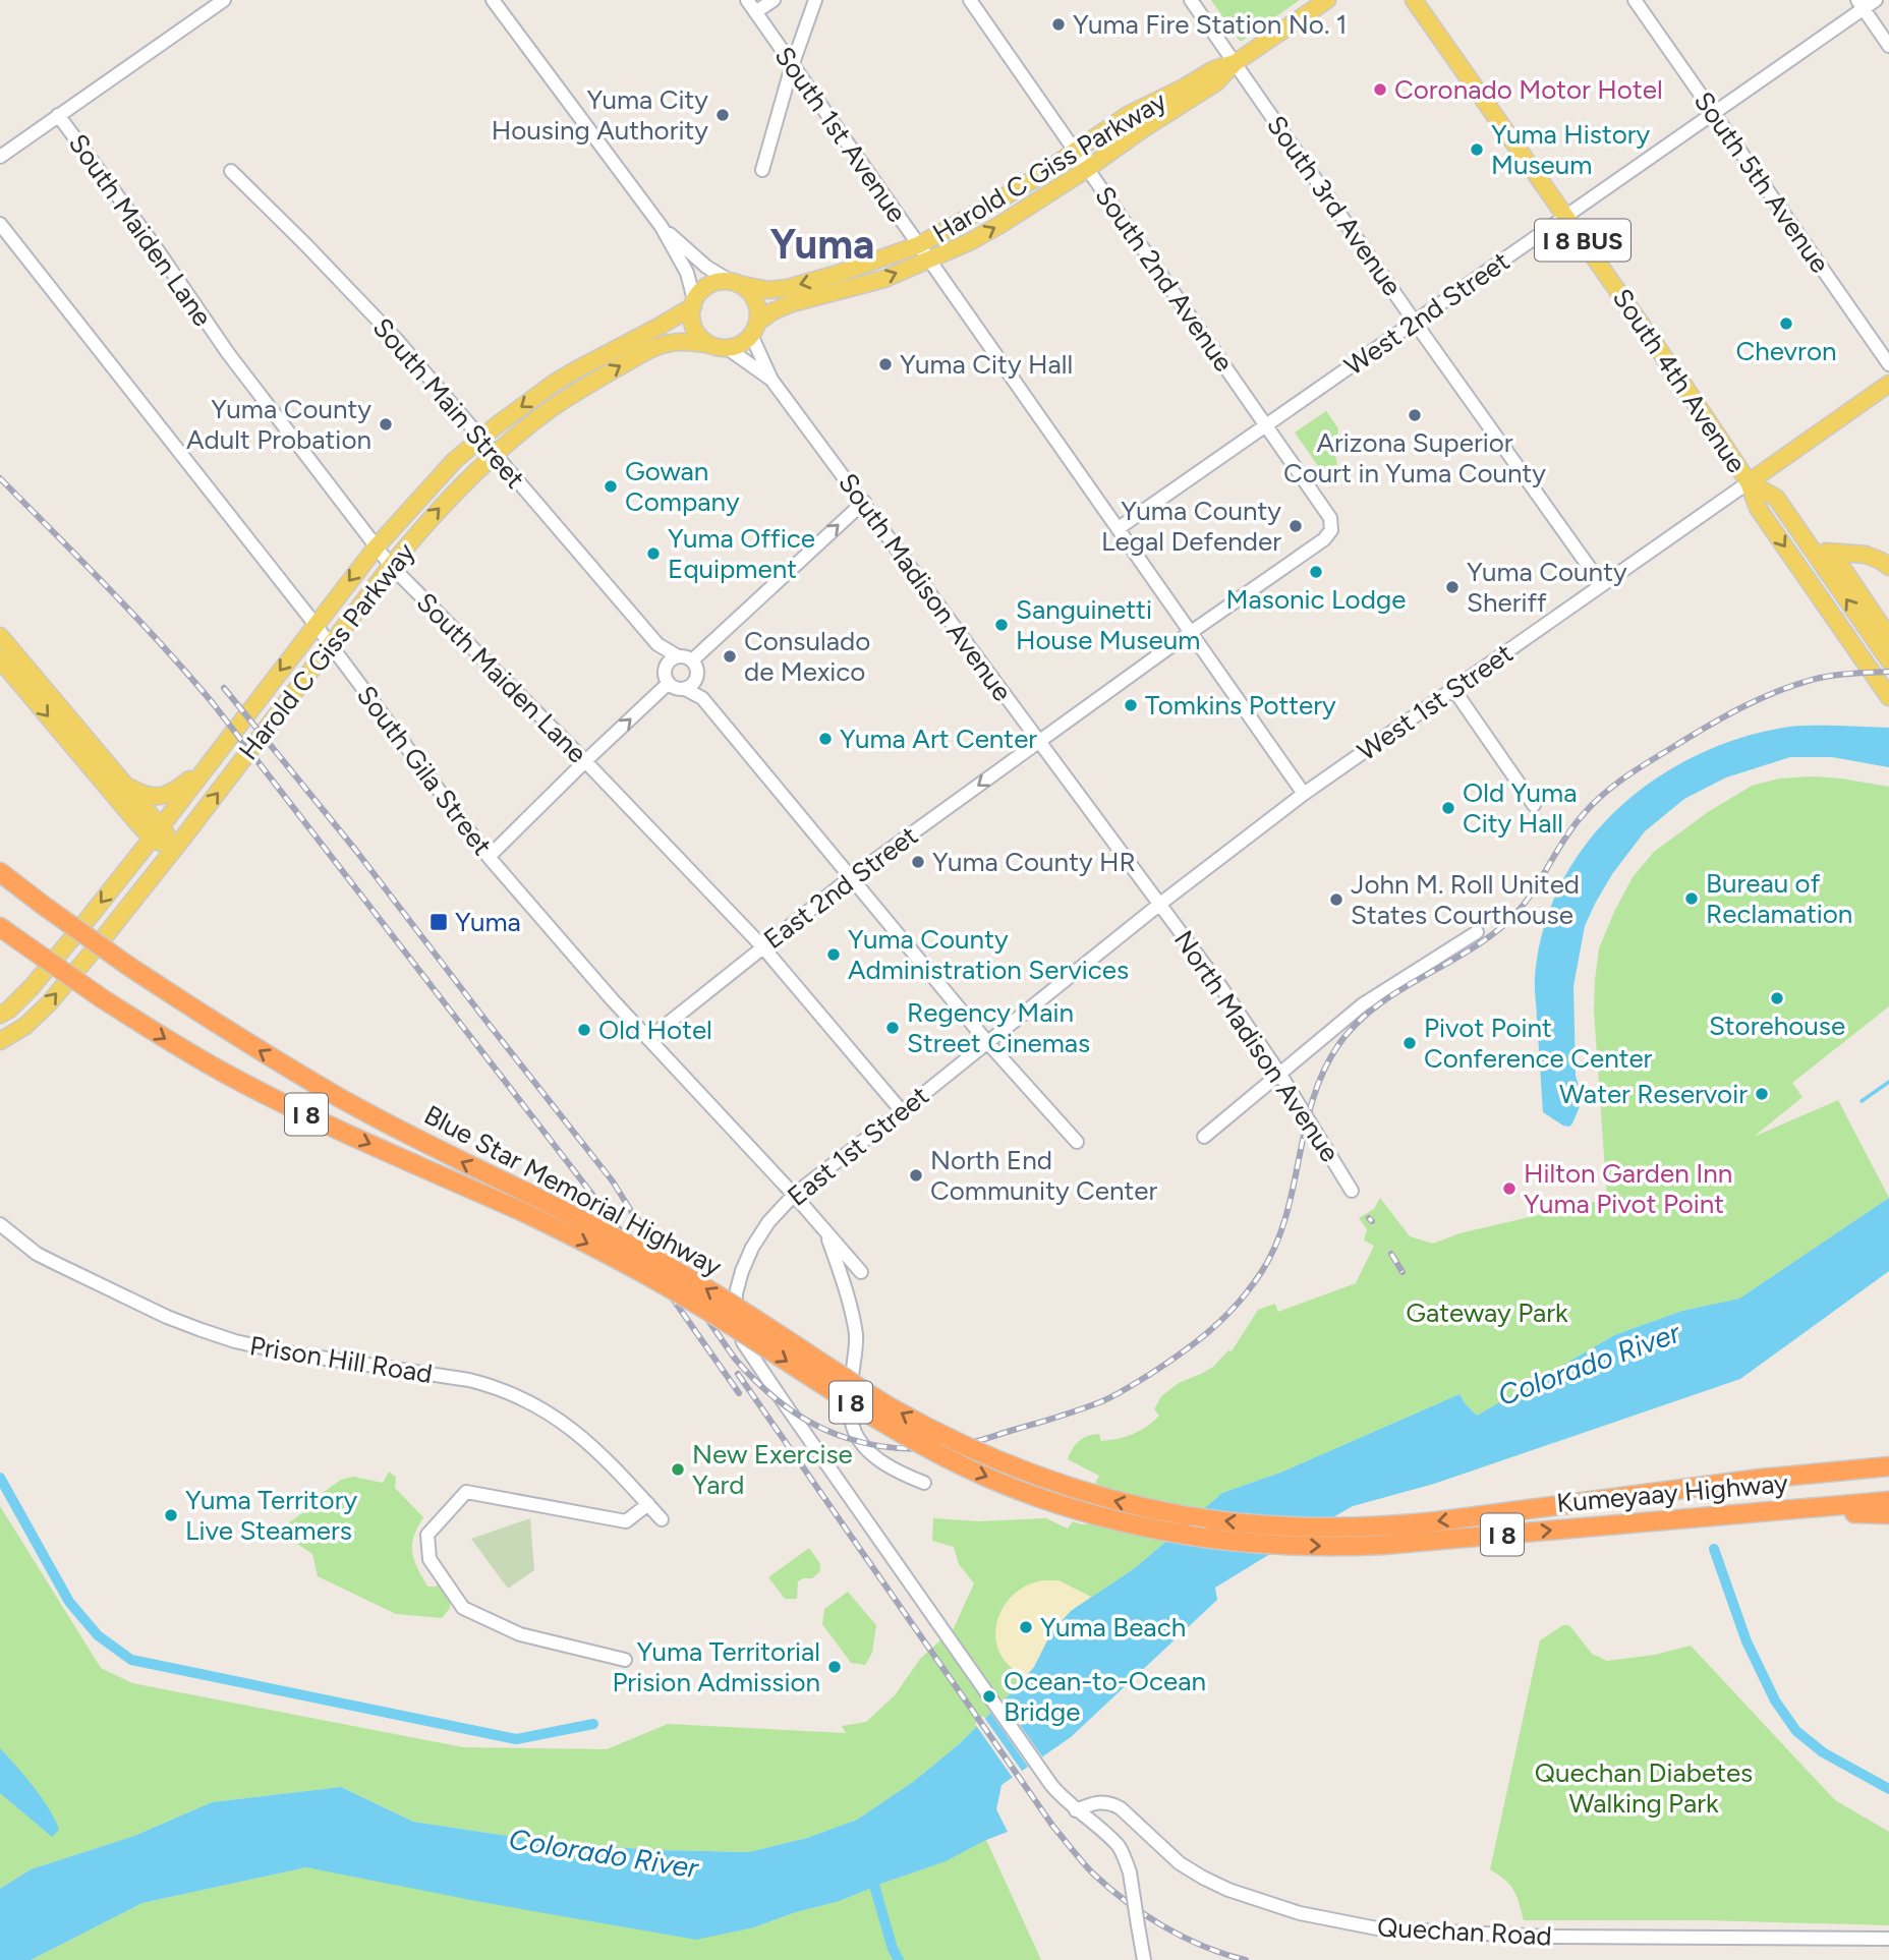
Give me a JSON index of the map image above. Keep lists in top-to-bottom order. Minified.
{"streets":{"highway":["I 8","Blue Star Memorial Highway","Kumeyaay Highway"],"main road":["Harold C Giss Parkway","I 8 BUS","South 4th Avenue","West 1st Street"],"street":["South 1st Avenue","South 5th Avenue","South 3rd Avenue","South Maiden Lane","South 2nd Avenue","West 2nd Street","South Main Street","South Madison Avenue","South Gila Street","East 2nd Street","North Madison Avenue","East 1st Street","Prison Hill Road","Quechan Road"]},"crossings":[["South 1st Avenue","Harold C Giss Parkway"],["South 1st Avenue","South 2nd Avenue"],["South 1st Avenue","West 2nd Street"],["South 1st Avenue","West 1st Street"],["Harold C Giss Parkway","South 3rd Avenue"],["Harold C Giss Parkway","South Maiden Lane"],["Harold C Giss Parkway","South 2nd Avenue"],["Harold C Giss Parkway","South Main Street"],["Harold C Giss Parkway","South Madison Avenue"],["Harold C Giss Parkway","South Gila Street"],["South 5th Avenue","West 2nd Street"],["South 3rd Avenue","West 2nd Street"],["South 3rd Avenue","West 1st Street"],["South Maiden Lane","East 2nd Street"],["South Maiden Lane","East 1st Street"],["I 8 BUS","South 4th Avenue"],["I 8 BUS","West 1st Street"],["South 2nd Avenue","West 2nd Street"],["West 2nd Street","South 4th Avenue"],["South 4th Avenue","West 1st Street"],["South Madison Avenue","West 1st Street"],["South Madison Avenue","East 2nd Street"],["South Madison Avenue","North Madison Avenue"],["South Madison Avenue","East 1st Street"],["West 1st Street","North Madison Avenue"],["West 1st Street","East 1st Street"],["South Gila Street","East 2nd Street"],["South Gila Street","East 1st Street"],["North Madison Avenue","East 1st Street"],["East 1st Street","Quechan Road"],["Blue Star Memorial Highway","Kumeyaay Highway"]],"one_way":["East 2nd Street"],"districts":["Yuma"],"water":["Colorado River"],"parks":["Gateway Park","Quechan Diabetes Walking Park"],"places":{"other":["Yuma Fire Station No. 1","Coronado Motor Hotel","Yuma City Housing Authority","Yuma History Museum","Chevron","Yuma City Hall","Arizona Superior Court in Yuma County","Yuma County Adult Probation","Gowan Company","Yuma County Legal Defender","Yuma Office Equipment","Masonic Lodge","Yuma County Sheriff","Sanguinetti House Museum","Consulado de Mexico","Tomkins Pottery","Yuma Art Center","Old Yuma City Hall","Yuma County HR","Bureau of Reclamation","John M. Roll United States Courthouse","Yuma County Administration Services","Storehouse","Regency Main Street Cinemas","Old Hotel","Pivot Point Conference Center","Water Reservoir","North End Community Center","Hilton Garden Inn Yuma Pivot Point","New Exercise Yard","Yuma Territory Live Steamers","Yuma Beach","Yuma Territorial Prision Admission","Ocean-to-Ocean Bridge"],"transit":["Yuma"]}}
